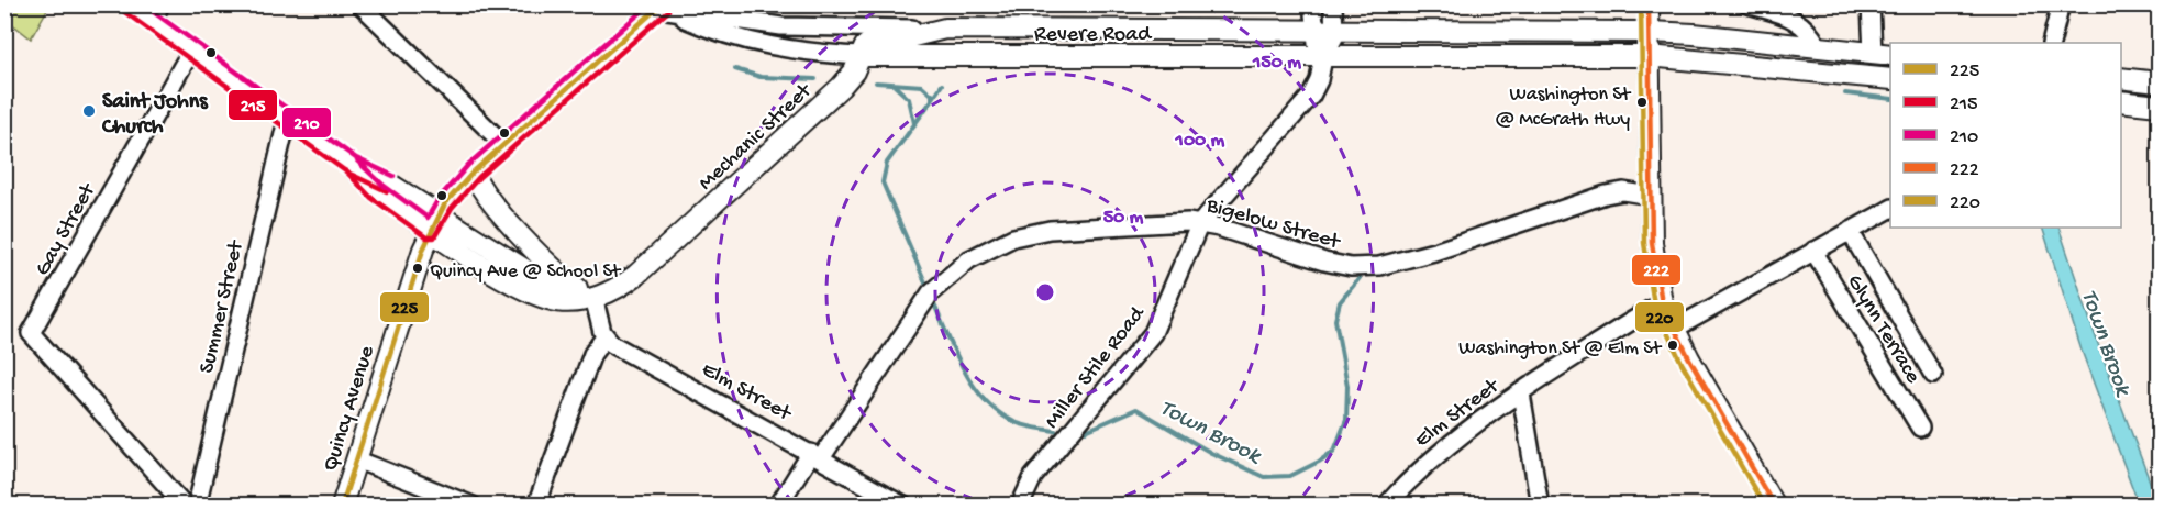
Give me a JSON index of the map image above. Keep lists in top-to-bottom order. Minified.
{"streets":{"main road":["Revere Road","Mechanic Street","Quincy Avenue"],"street":["Bigelow Street","Gay Street","Summer Street","Glynn Terrace","Miller Stile Road","Elm Street"]},"crossings":[["Revere Road","Mechanic Street"],["Revere Road","Miller Stile Road"],["Bigelow Street","Miller Stile Road"],["Bigelow Street","Elm Street"]],"water":["Town Brook"],"places":["Washington St @ McGrath Hwy","Saint Johns Church","Quincy Ave @ School St","Washington St @ Elm St"],"lines":["transit line 225","transit line 210","transit line 222","transit line 220","transit line 215"],"legend":["225","215","210","222","220"],"rings":["150 m","100 m","50 m"]}
